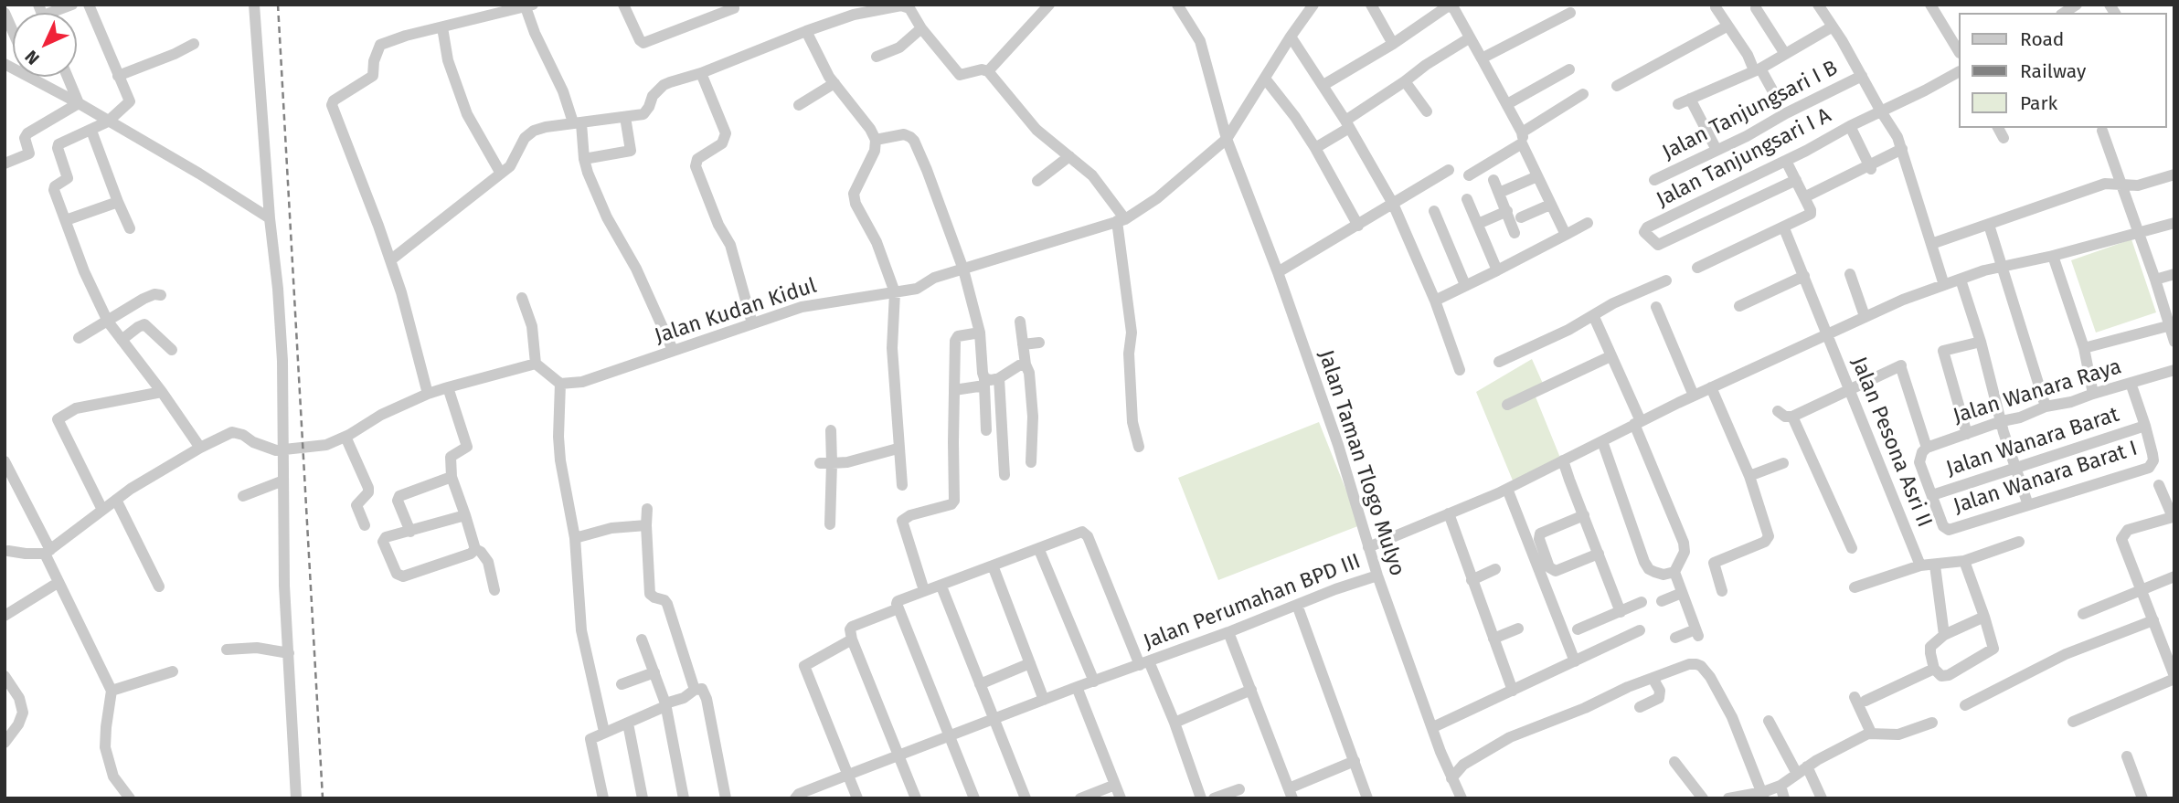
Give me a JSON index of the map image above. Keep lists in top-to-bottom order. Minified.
{"streets":{"street":["Jalan Tanjungsari I B","Jalan Tanjungsari I A","Jalan Kudan Kidul","Jalan Wanara Raya","Jalan Pesona Asri II","Jalan Wanara Barat","Jalan Taman Tlogo Mulyo","Jalan Wanara Barat I","Jalan Perumahan BPD III"]},"crossings":[["Jalan Kudan Kidul","Jalan Taman Tlogo Mulyo"],["Jalan Wanara Barat","Jalan Wanara Barat I"],["Jalan Taman Tlogo Mulyo","Jalan Perumahan BPD III"]],"legend":["Road","Railway","Park"],"north":"bottom left"}
